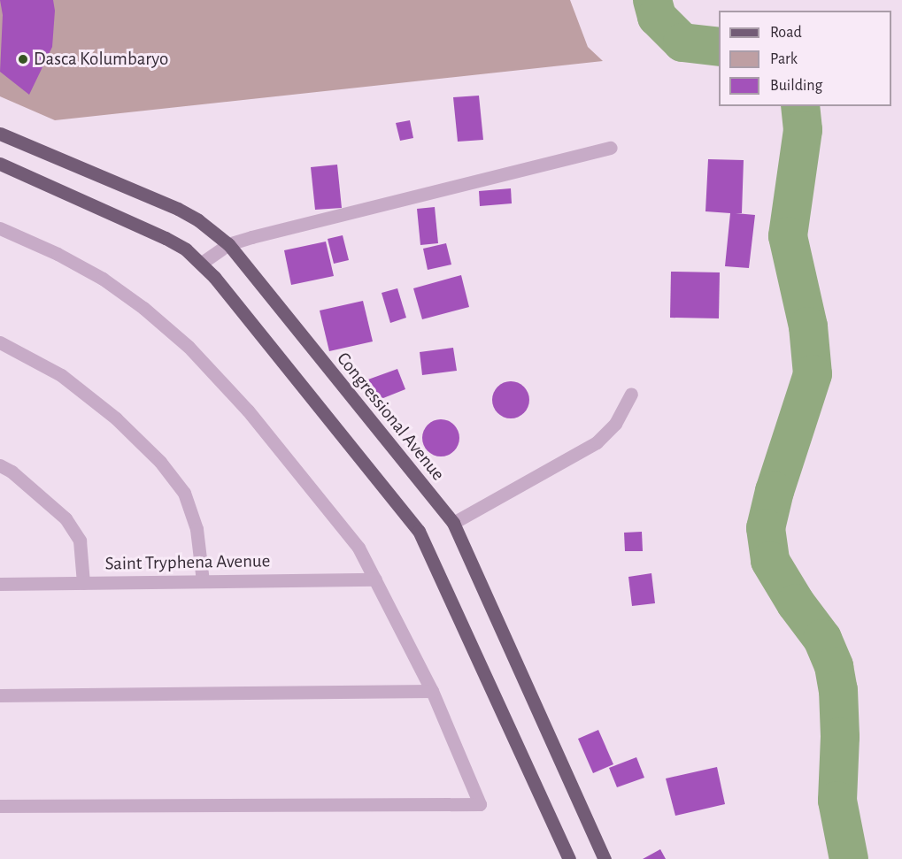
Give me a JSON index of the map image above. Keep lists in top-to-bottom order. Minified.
{"streets":{"main road":["Congressional Avenue"],"street":["Saint Tryphena Avenue"]},"places":["Dasca Kolumbaryo"],"legend":["Road","Park","Building"]}
